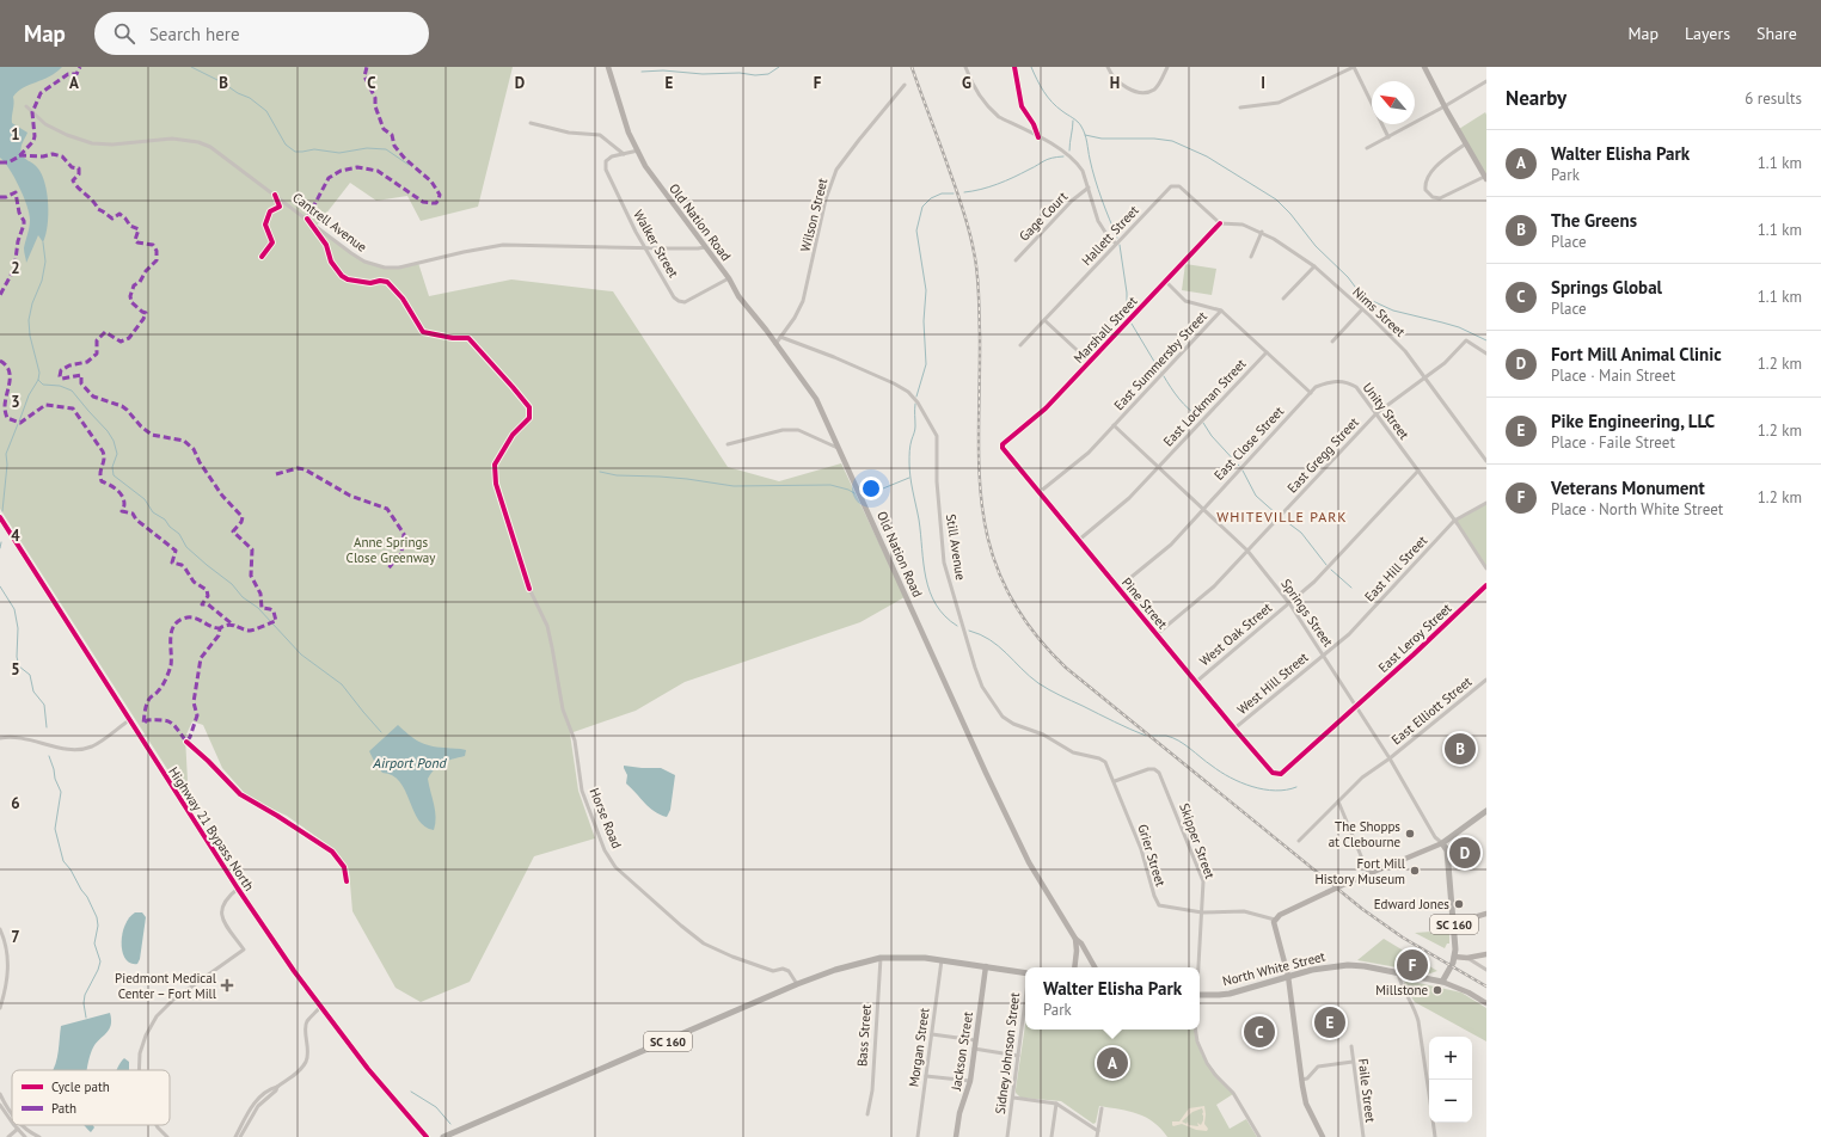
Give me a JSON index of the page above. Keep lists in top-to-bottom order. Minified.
{"streets":{"main road":["Old Nation Road","Highway 21 Bypass North","SC 160","North White Street","Jackson Street"],"street":["Wilson Street","Gage Court","Cantrell Avenue","Hallett Street","Walker Street","Nims Street","Marshall Street","East Summersby Street","East Lockman Street","Unity Street","East Close Street","East Gregg Street","Still Avenue","East Hill Street","Pine Street","Springs Street","West Oak Street","East Leroy Street","West Hill Street","East Elliott Street","Horse Road","Skipper Street","Grier Street","Bass Street","Morgan Street","Sidney Johnson Street","Faile Street"]},"crossings":[["Wilson Street","Still Avenue"],["Cantrell Avenue","Old Nation Road"],["Cantrell Avenue","Walker Street"],["Old Nation Road","Walker Street"],["Hallett Street","Nims Street"],["Hallett Street","Marshall Street"],["Nims Street","Marshall Street"],["Nims Street","East Gregg Street"],["Marshall Street","Pine Street"],["East Summersby Street","Pine Street"],["East Summersby Street","Springs Street"],["East Lockman Street","Pine Street"],["East Lockman Street","Springs Street"],["Unity Street","East Close Street"],["Unity Street","East Gregg Street"],["Unity Street","East Hill Street"],["Unity Street","West Oak Street"],["East Close Street","Pine Street"],["East Close Street","Springs Street"],["East Gregg Street","Pine Street"],["East Gregg Street","Springs Street"],["Still Avenue","Skipper Street"],["Still Avenue","Grier Street"],["East Hill Street","Springs Street"],["East Hill Street","West Hill Street"],["Pine Street","West Oak Street"],["Pine Street","East Leroy Street"],["Pine Street","West Hill Street"],["Springs Street","West Oak Street"],["Springs Street","East Leroy Street"],["Springs Street","West Hill Street"],["Springs Street","East Elliott Street"],["Springs Street","SC 160"],["Horse Road","SC 160"],["Skipper Street","Grier Street"],["SC 160","North White Street"],["SC 160","Bass Street"]],"districts":["WHITEVILLE PARK"],"water":["Airport Pond"],"parks":["Anne Springs Close Greenway"],"places":{"other":["The Shopps at Clebourne","Fort Mill History Museum","Edward Jones","Millstone"],"health":["Piedmont Medical Center – Fort Mill"]},"legend":["Cycle path","Path"],"north":"top left","page":{"header":"Map","search":"Search here","nav":["Map","Layers","Share"],"heading":["Nearby","6 results"],"list":[{"mark":"A","name":"Walter Elisha Park","note":"Park","value":"1.1 km"},{"mark":"B","name":"The Greens","note":"Place","value":"1.1 km"},{"mark":"C","name":"Springs Global","note":"Place","value":"1.1 km"},{"mark":"D","name":"Fort Mill Animal Clinic","note":"Place · Main Street","value":"1.2 km"},{"mark":"E","name":"Pike Engineering, LLC","note":"Place · Faile Street","value":"1.2 km"},{"mark":"F","name":"Veterans Monument","note":"Place · North White Street","value":"1.2 km"}],"pins":["B","D","F","E","C","A"],"popup":["Walter Elisha Park","Park"],"map_buttons":["+","−"]},"grid":{"columns":["A","B","C","D","E","F","G","H","I"],"rows":["1","2","3","4","5","6","7"]}}
